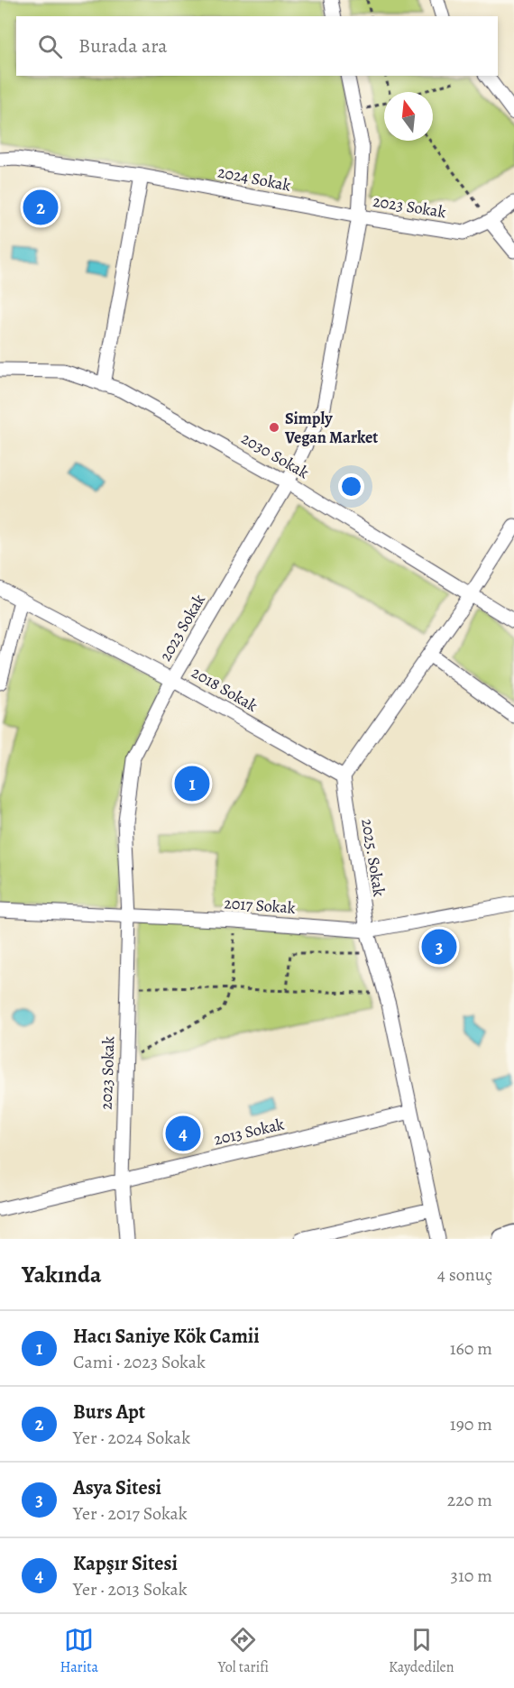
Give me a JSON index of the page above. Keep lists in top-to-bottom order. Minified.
{"streets":{"street":["2024 Sokak","2023 Sokak","2030 Sokak","2018 Sokak","2025. Sokak","2017 Sokak","2013 Sokak"]},"crossings":[["2024 Sokak","2023 Sokak"],["2023 Sokak","2030 Sokak"],["2023 Sokak","2018 Sokak"],["2023 Sokak","2017 Sokak"],["2023 Sokak","2013 Sokak"],["2018 Sokak","2025. Sokak"],["2025. Sokak","2017 Sokak"],["2025. Sokak","2013 Sokak"]],"places":["Simply Vegan Market"],"north":"top","page":{"search":"Burada ara","pins":["2","1","3","4"],"heading":["Yakında","4 sonuç"],"list":[{"mark":"1","name":"Hacı Saniye Kök Camii","note":"Cami · 2023 Sokak","value":"160 m"},{"mark":"2","name":"Burs Apt","note":"Yer · 2024 Sokak","value":"190 m"},{"mark":"3","name":"Asya Sitesi","note":"Yer · 2017 Sokak","value":"220 m"},{"mark":"4","name":"Kapşır Sitesi","note":"Yer · 2013 Sokak","value":"310 m"}],"nav":["Harita","Yol tarifi","Kaydedilen"]}}
